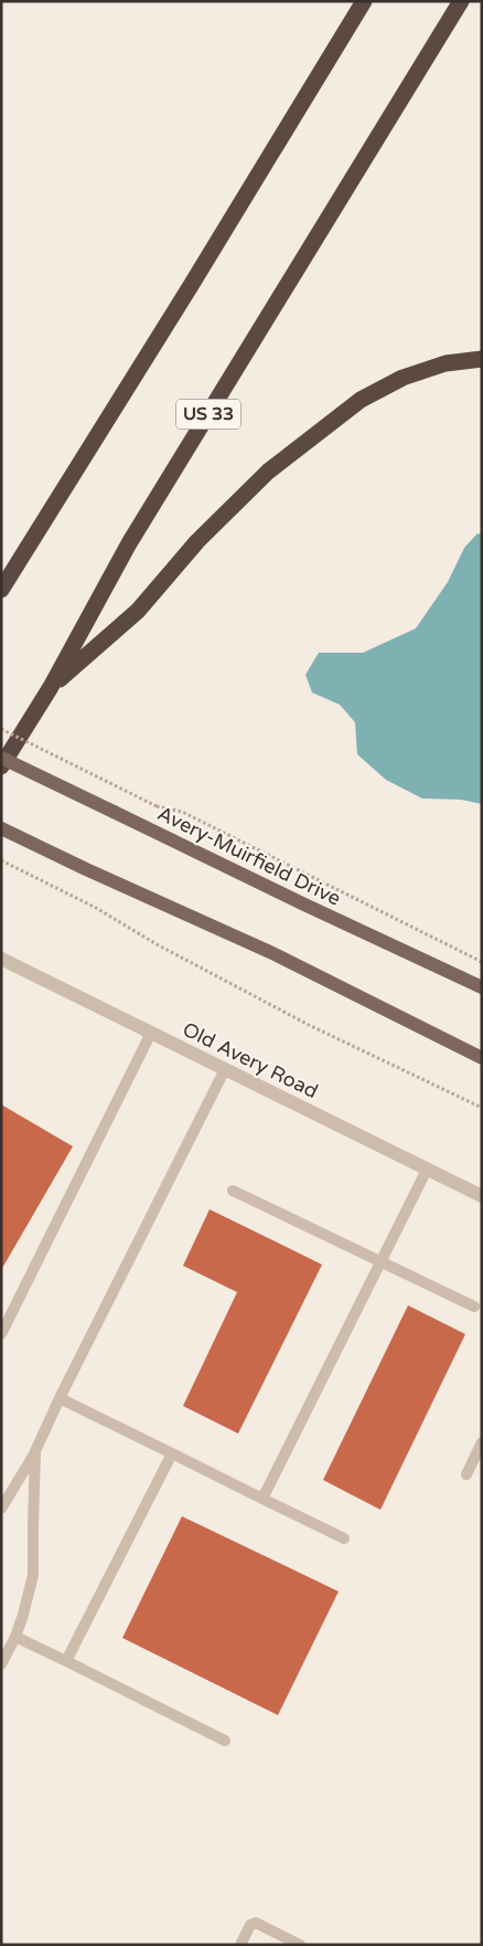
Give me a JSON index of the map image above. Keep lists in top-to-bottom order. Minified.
{"streets":{"highway":["US 33"],"main road":["Avery-Muirfield Drive"],"street":["Old Avery Road"]}}
